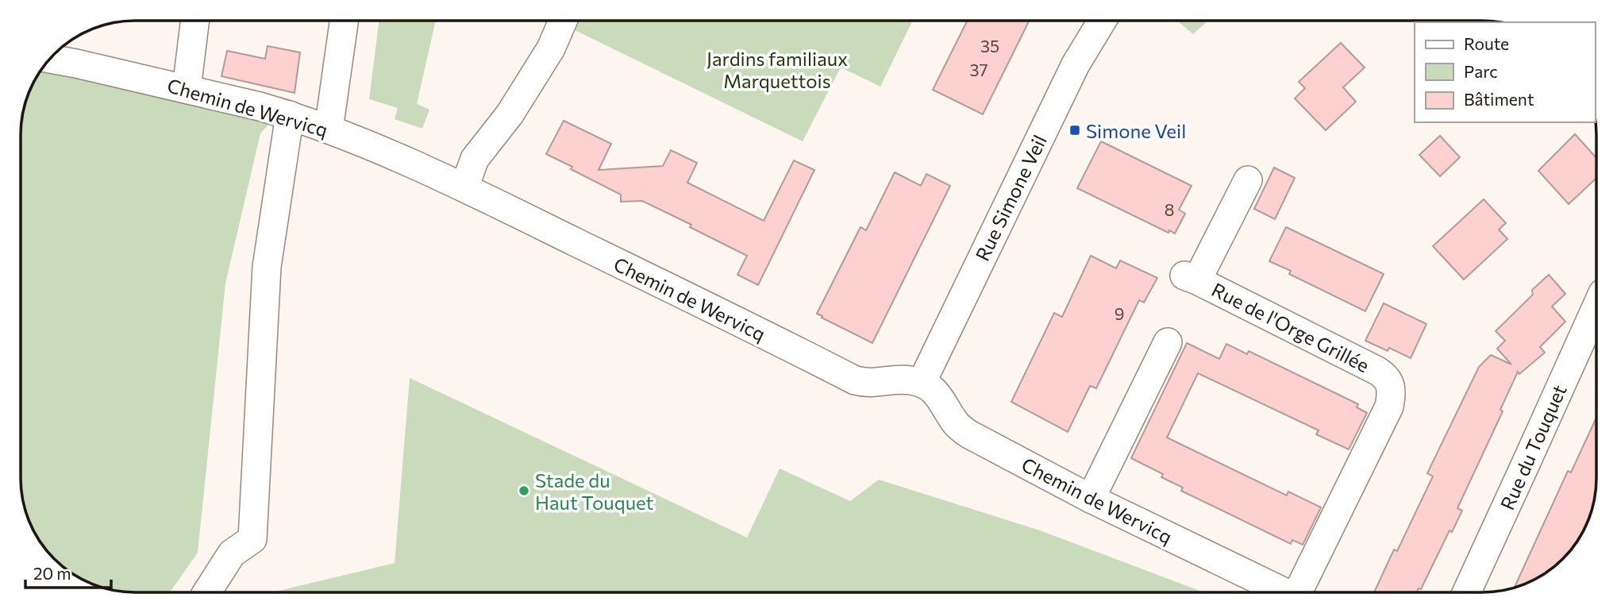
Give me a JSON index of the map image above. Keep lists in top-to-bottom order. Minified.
{"streets":{"street":["Chemin de Wervicq","Rue Simone Veil","Rue de l'Orge Grillée","Rue du Touquet"]},"crossings":[["Chemin de Wervicq","Rue Simone Veil"]],"parks":["Jardins familiaux Marquettois"],"places":{"transit":["Simone Veil"],"other":["Stade du Haut Touquet"]},"house_numbers":["35","37","8","9"],"legend":["Route","Parc","Bâtiment"],"scale_bar":"20 m"}
